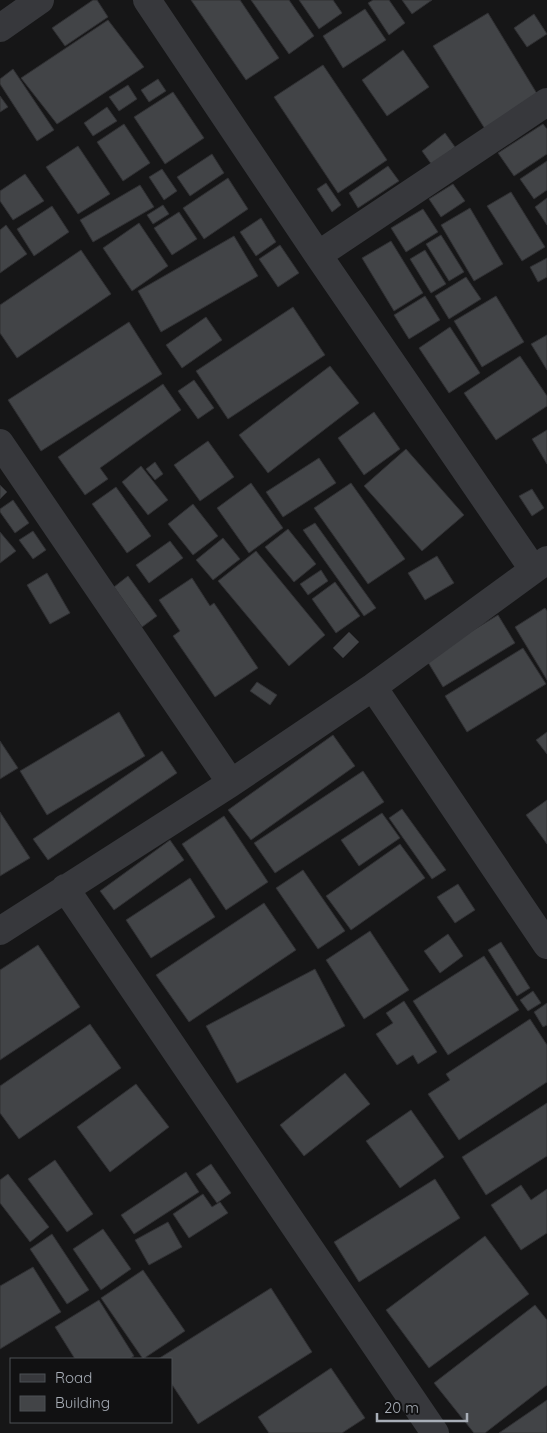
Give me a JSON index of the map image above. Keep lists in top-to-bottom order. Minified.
{"legend":["Road","Building"],"scale_bar":"20 m"}
